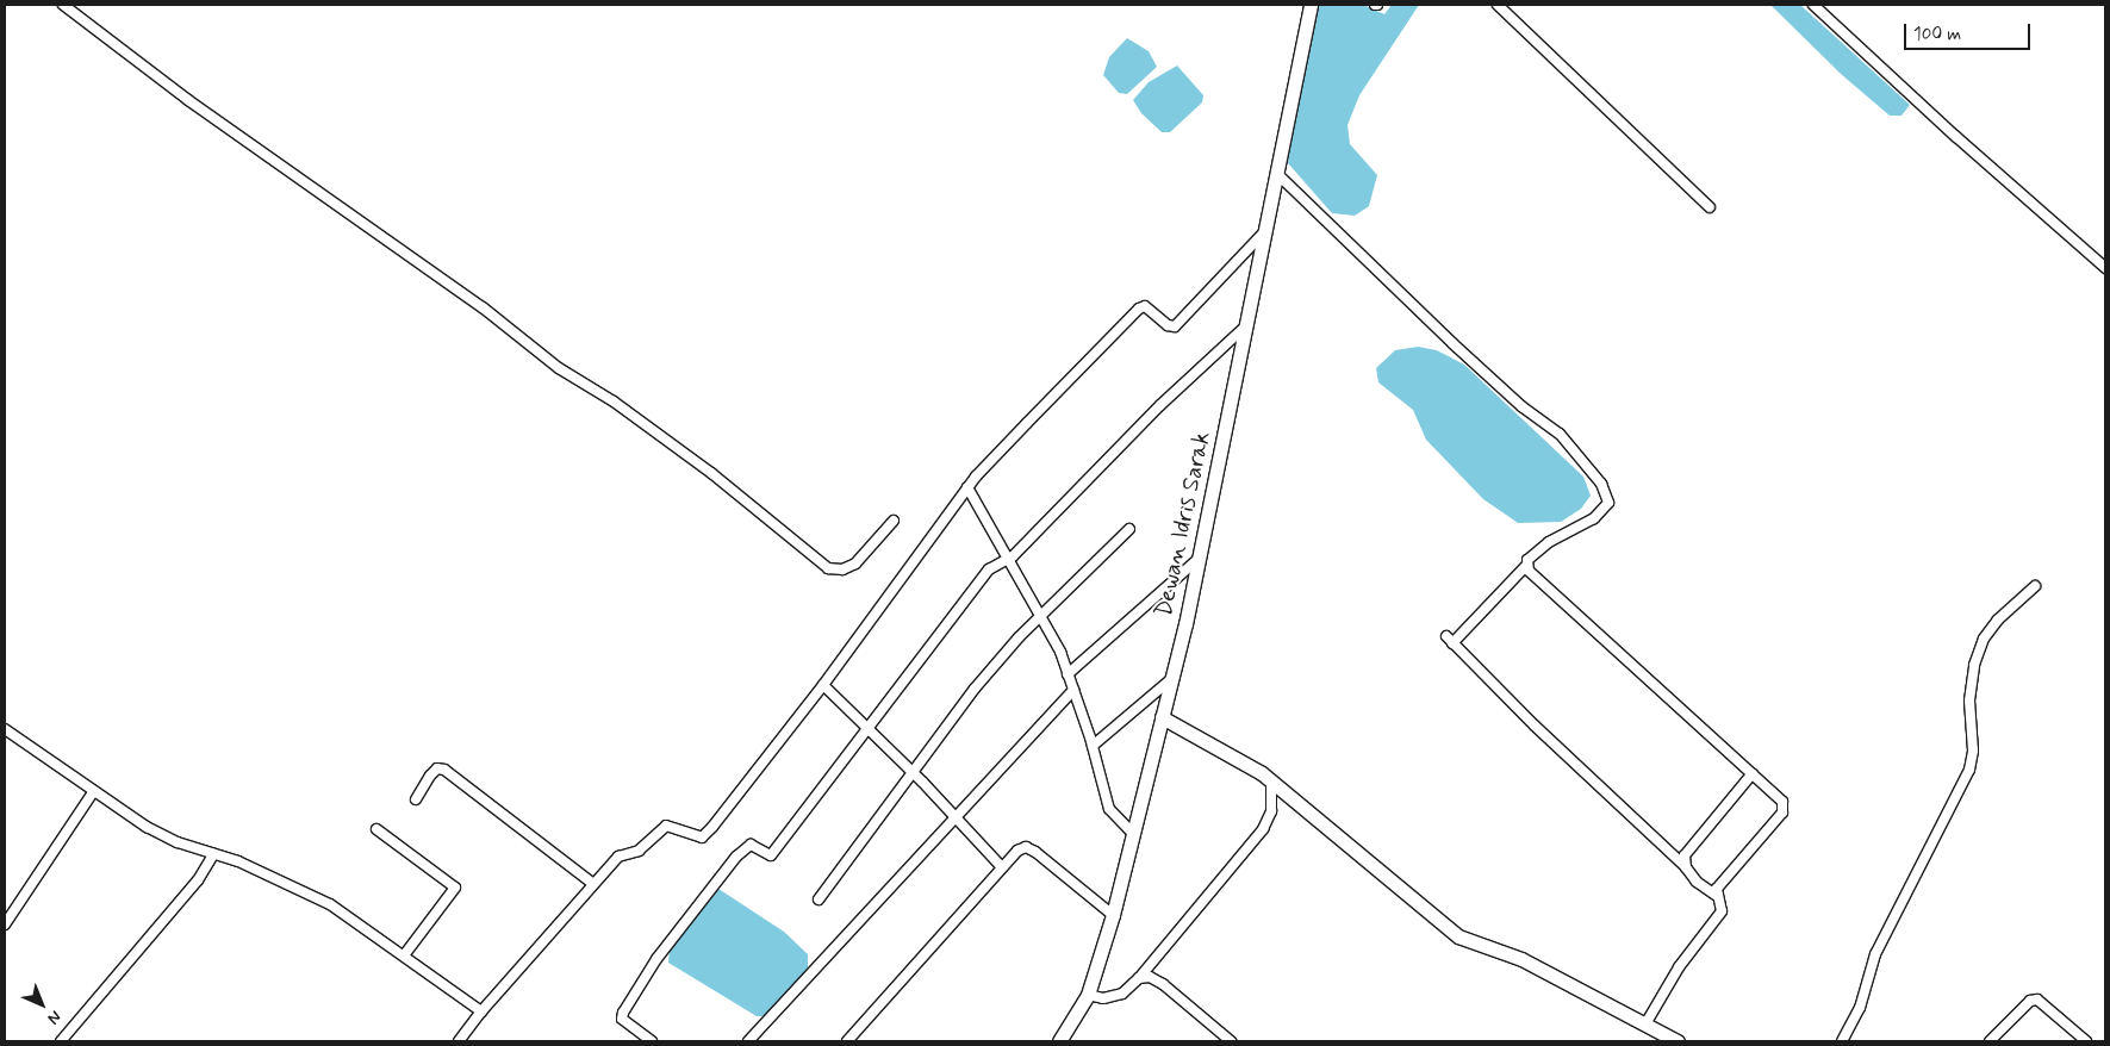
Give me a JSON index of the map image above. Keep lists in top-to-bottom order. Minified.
{"streets":{"main road":["Dewan Idris Sarak"]},"scale_bar":"100 m","north":"bottom right"}
